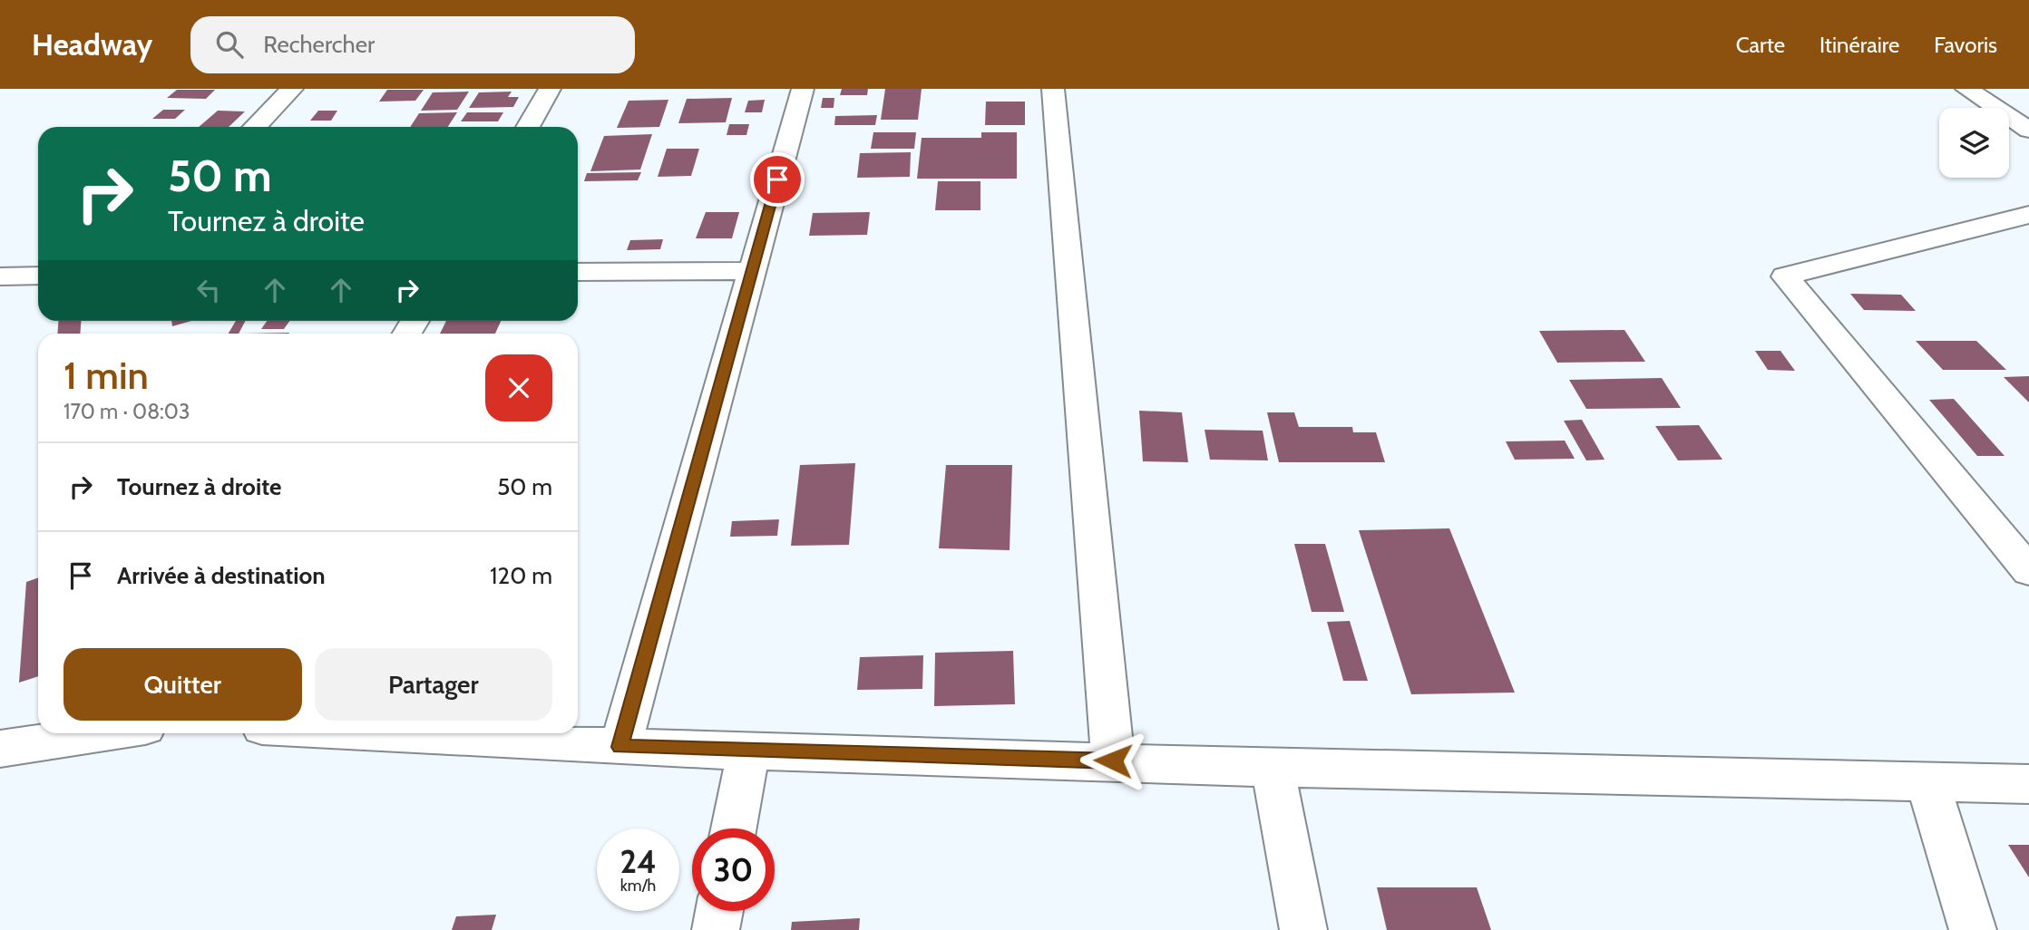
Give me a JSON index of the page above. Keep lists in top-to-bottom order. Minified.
{"page":{"header":"Headway","search":"Rechercher","nav":["Carte","Itinéraire","Favoris"],"turn":["50 m","Tournez à droite"],"heading":["1 min","170 m · 08:03"],"list":[{"name":"Tournez à droite","value":"50 m"},{"name":"Arrivée à destination","value":"120 m"}],"buttons":["Quitter","Partager"],"speed":"24 km/h","limit":"30"}}
